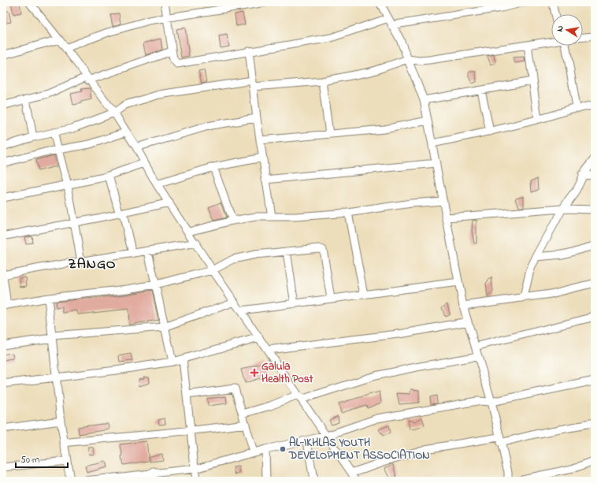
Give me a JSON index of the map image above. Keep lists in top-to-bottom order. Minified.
{"districts":["ZANGO"],"places":{"health":["Galula Health Post"],"other":["AL-IKHLAS YOUTH DEVELOPMENT ASSOCIATION"]},"scale_bar":"50 m","north":"left"}
